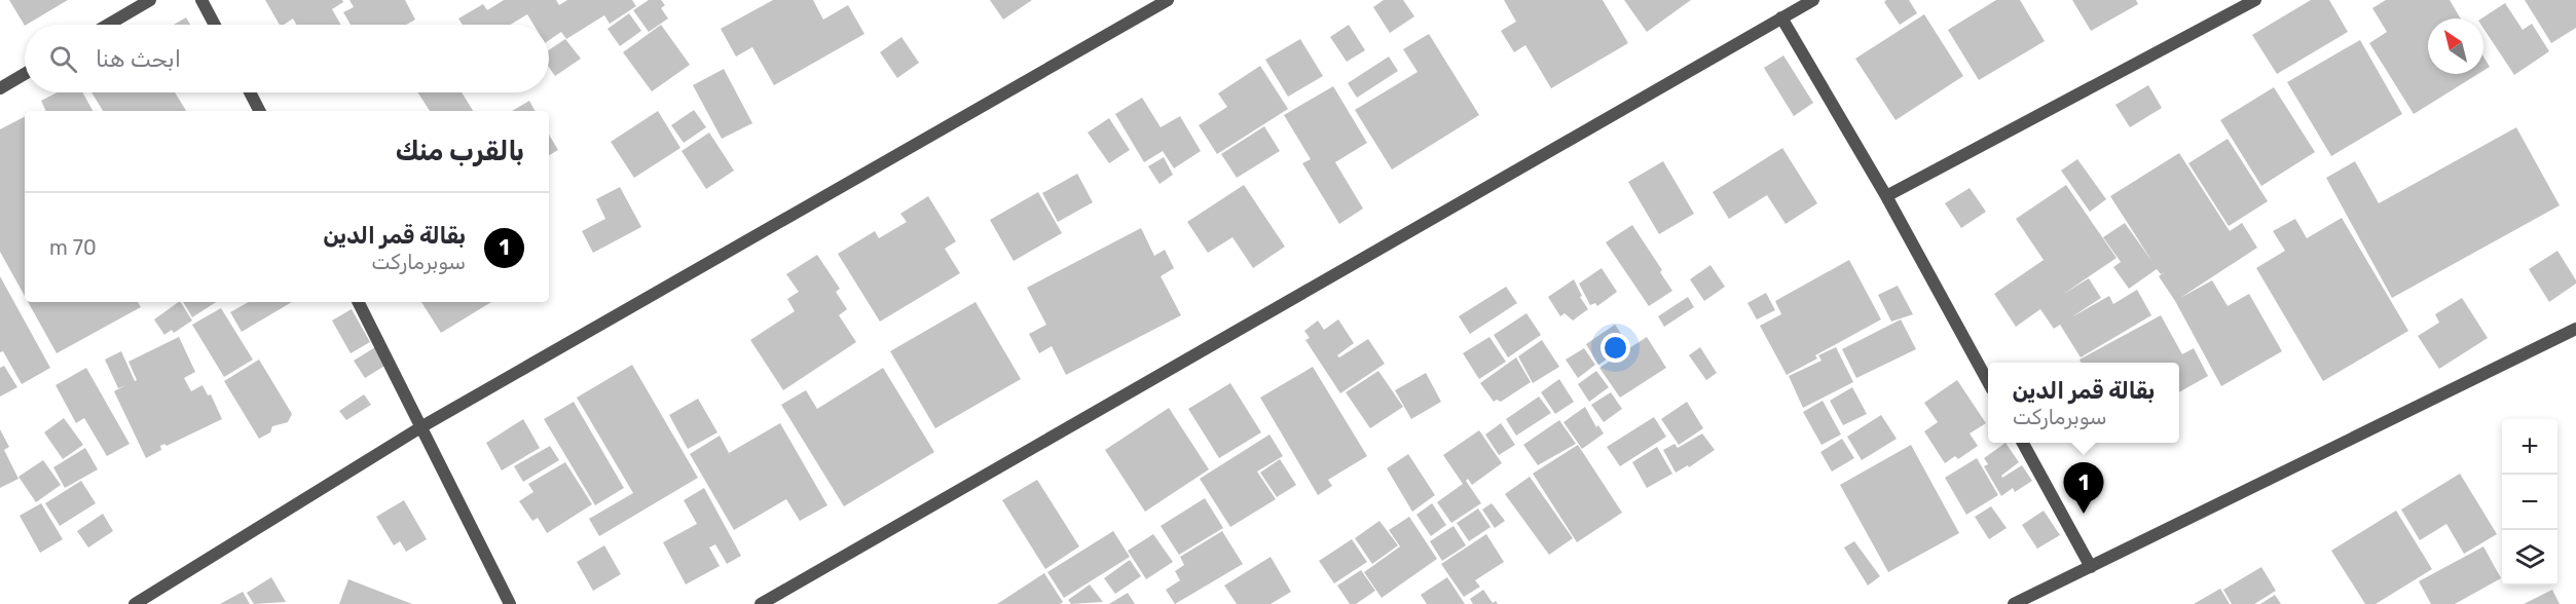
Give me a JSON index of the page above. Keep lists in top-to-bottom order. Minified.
{"north":"top left","page":{"search":"ابحث هنا","heading":"بالقرب منك","list":[{"mark":"1","name":"بقالة قمر الدين","note":"سوبرماركت","value":"70 m"}],"popup":["بقالة قمر الدين","سوبرماركت"],"map_buttons":["+","−"],"pins":"1"}}
